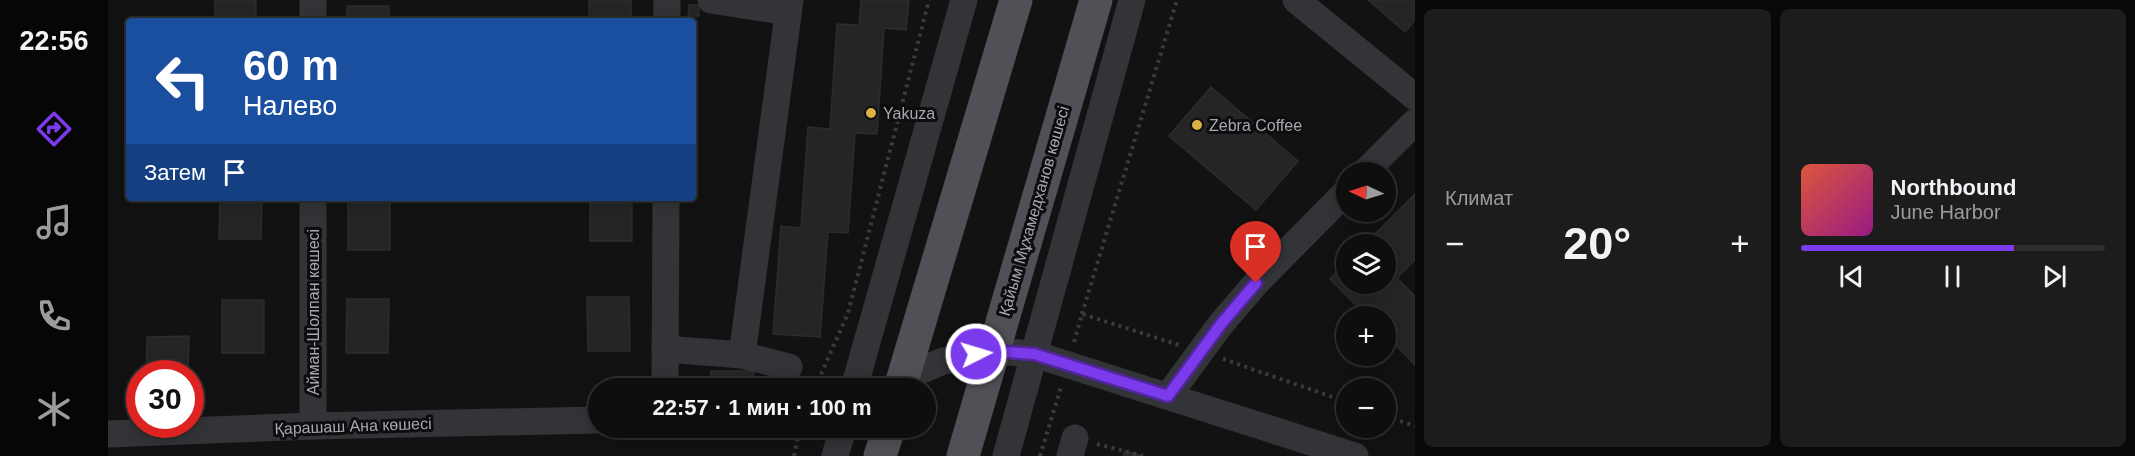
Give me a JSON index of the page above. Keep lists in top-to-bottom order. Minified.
{"streets":{"main road":["Қайым Мұхамедханов көшесі"],"street":["Айман-Шолпан көшесі","Қарашаш Ана көшесі"]},"crossings":[["Айман-Шолпан көшесі","Қарашаш Ана көшесі"]],"places":["Yakuza","Zebra Coffee"],"north":"left","page":{"tabs":"22:56","tile":"Климат","turn":["60 m","Налево"],"then":"Затем","map_buttons":["+","−"],"song":["Northbound","June Harbor"],"heat":["−","20°","+"],"limit":"30","trip":"22:57 · 1 мин · 100 m"}}
